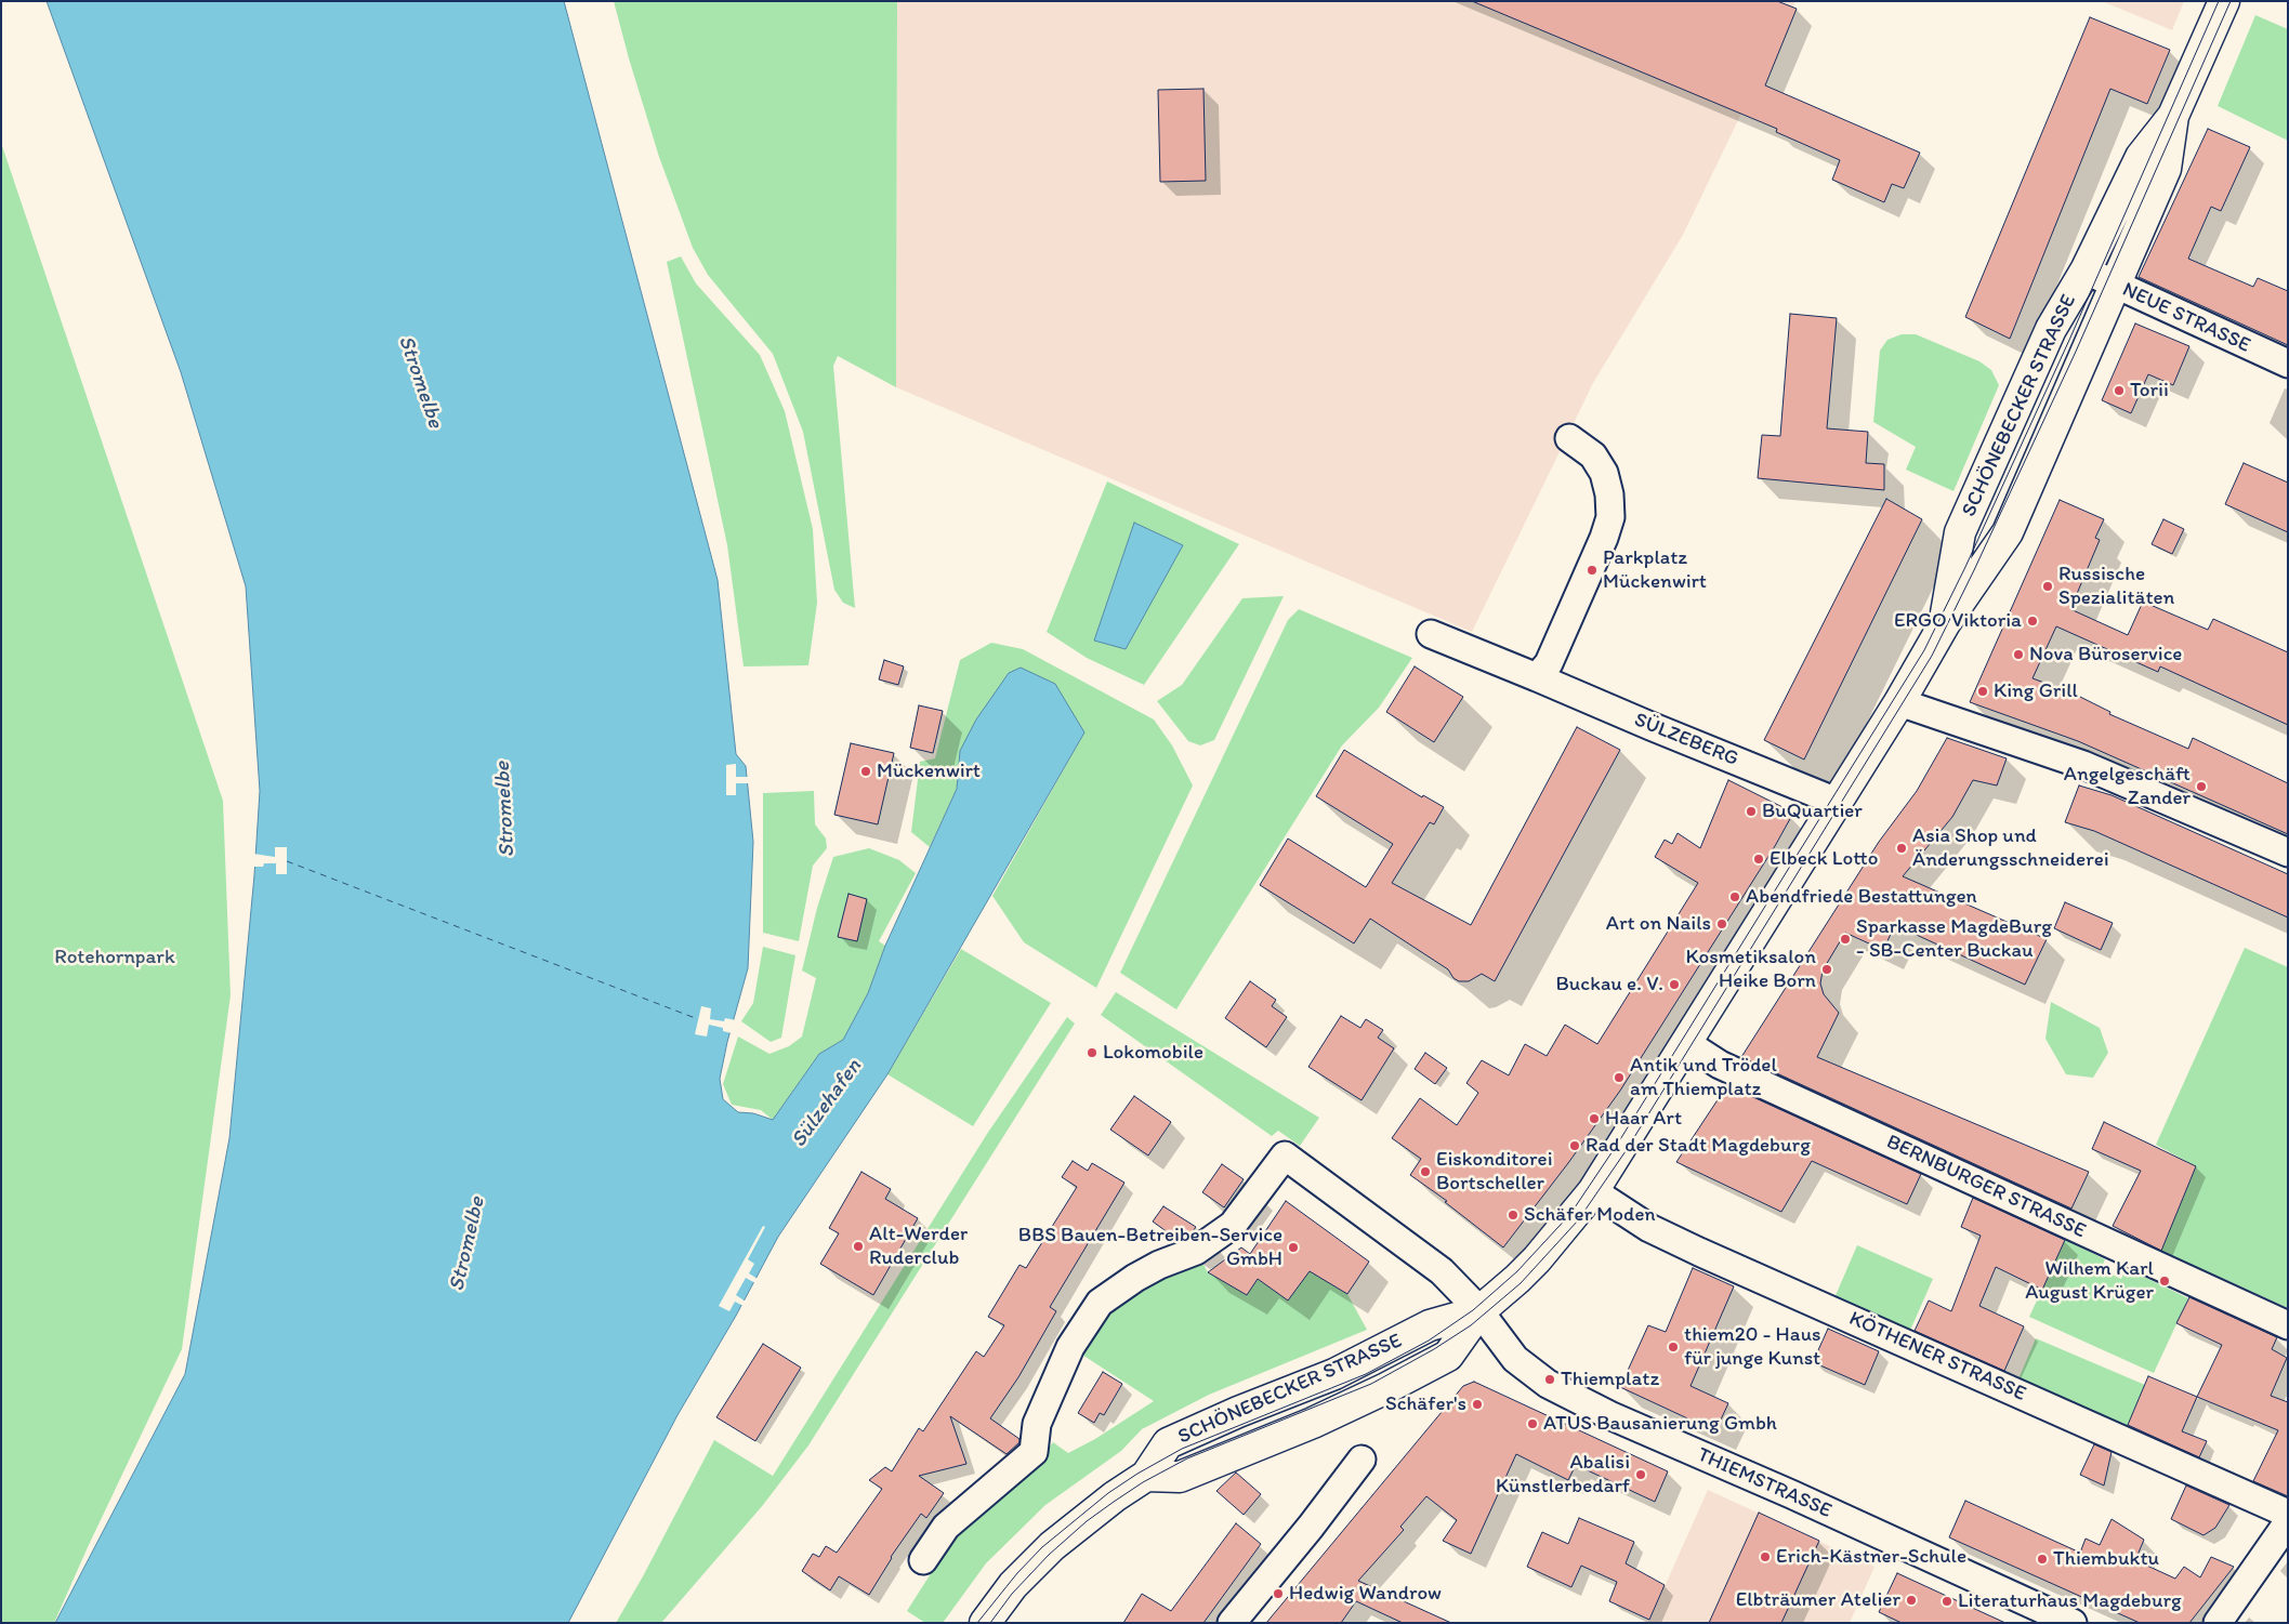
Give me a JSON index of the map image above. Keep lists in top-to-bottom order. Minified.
{"streets":{"main road":["SCHÖNEBECKER STRASSE"],"street":["NEUE STRASSE","SÜLZEBERG","BERNBURGER STRASSE","KÖTHENER STRASSE","THIEMSTRASSE"]},"crossings":[["NEUE STRASSE","SCHÖNEBECKER STRASSE"],["SCHÖNEBECKER STRASSE","SÜLZEBERG"],["SCHÖNEBECKER STRASSE","BERNBURGER STRASSE"],["SCHÖNEBECKER STRASSE","KÖTHENER STRASSE"],["SCHÖNEBECKER STRASSE","THIEMSTRASSE"]],"water":["Stromelbe","Sülzehafen"],"parks":["Rotehornpark"],"places":["Torii","Parkplatz Mückenwirt","Russische Spezialitäten","ERGO Viktoria","Nova Büroservice","King Grill","Mückenwirt","Angelgeschäft Zander","BuQuartier","Asia Shop und Änderungsschneiderei","Elbeck Lotto","Abendfriede Bestattungen","Art on Nails","Sparkasse MagdeBurg - SB-Center Buckau","Kosmetiksalon Heike Born","Buckau e. V.","Lokomobile","Antik und Trödel am Thiemplatz","Haar Art","Rad der Stadt Magdeburg","Eiskonditorei Bortscheller","Schäfer Moden","Alt-Werder Ruderclub","BBS Bauen-Betreiben-Service GmbH","Wilhem Karl August Krüger","thiem20 - Haus für junge Kunst","Thiemplatz","Schäfer's","ATUS Bausanierung Gmbh","Abalisi Künstlerbedarf","Erich-Kästner-Schule","Thiembuktu","Hedwig Wandrow","Elbträumer Atelier","Literaturhaus Magdeburg"]}
